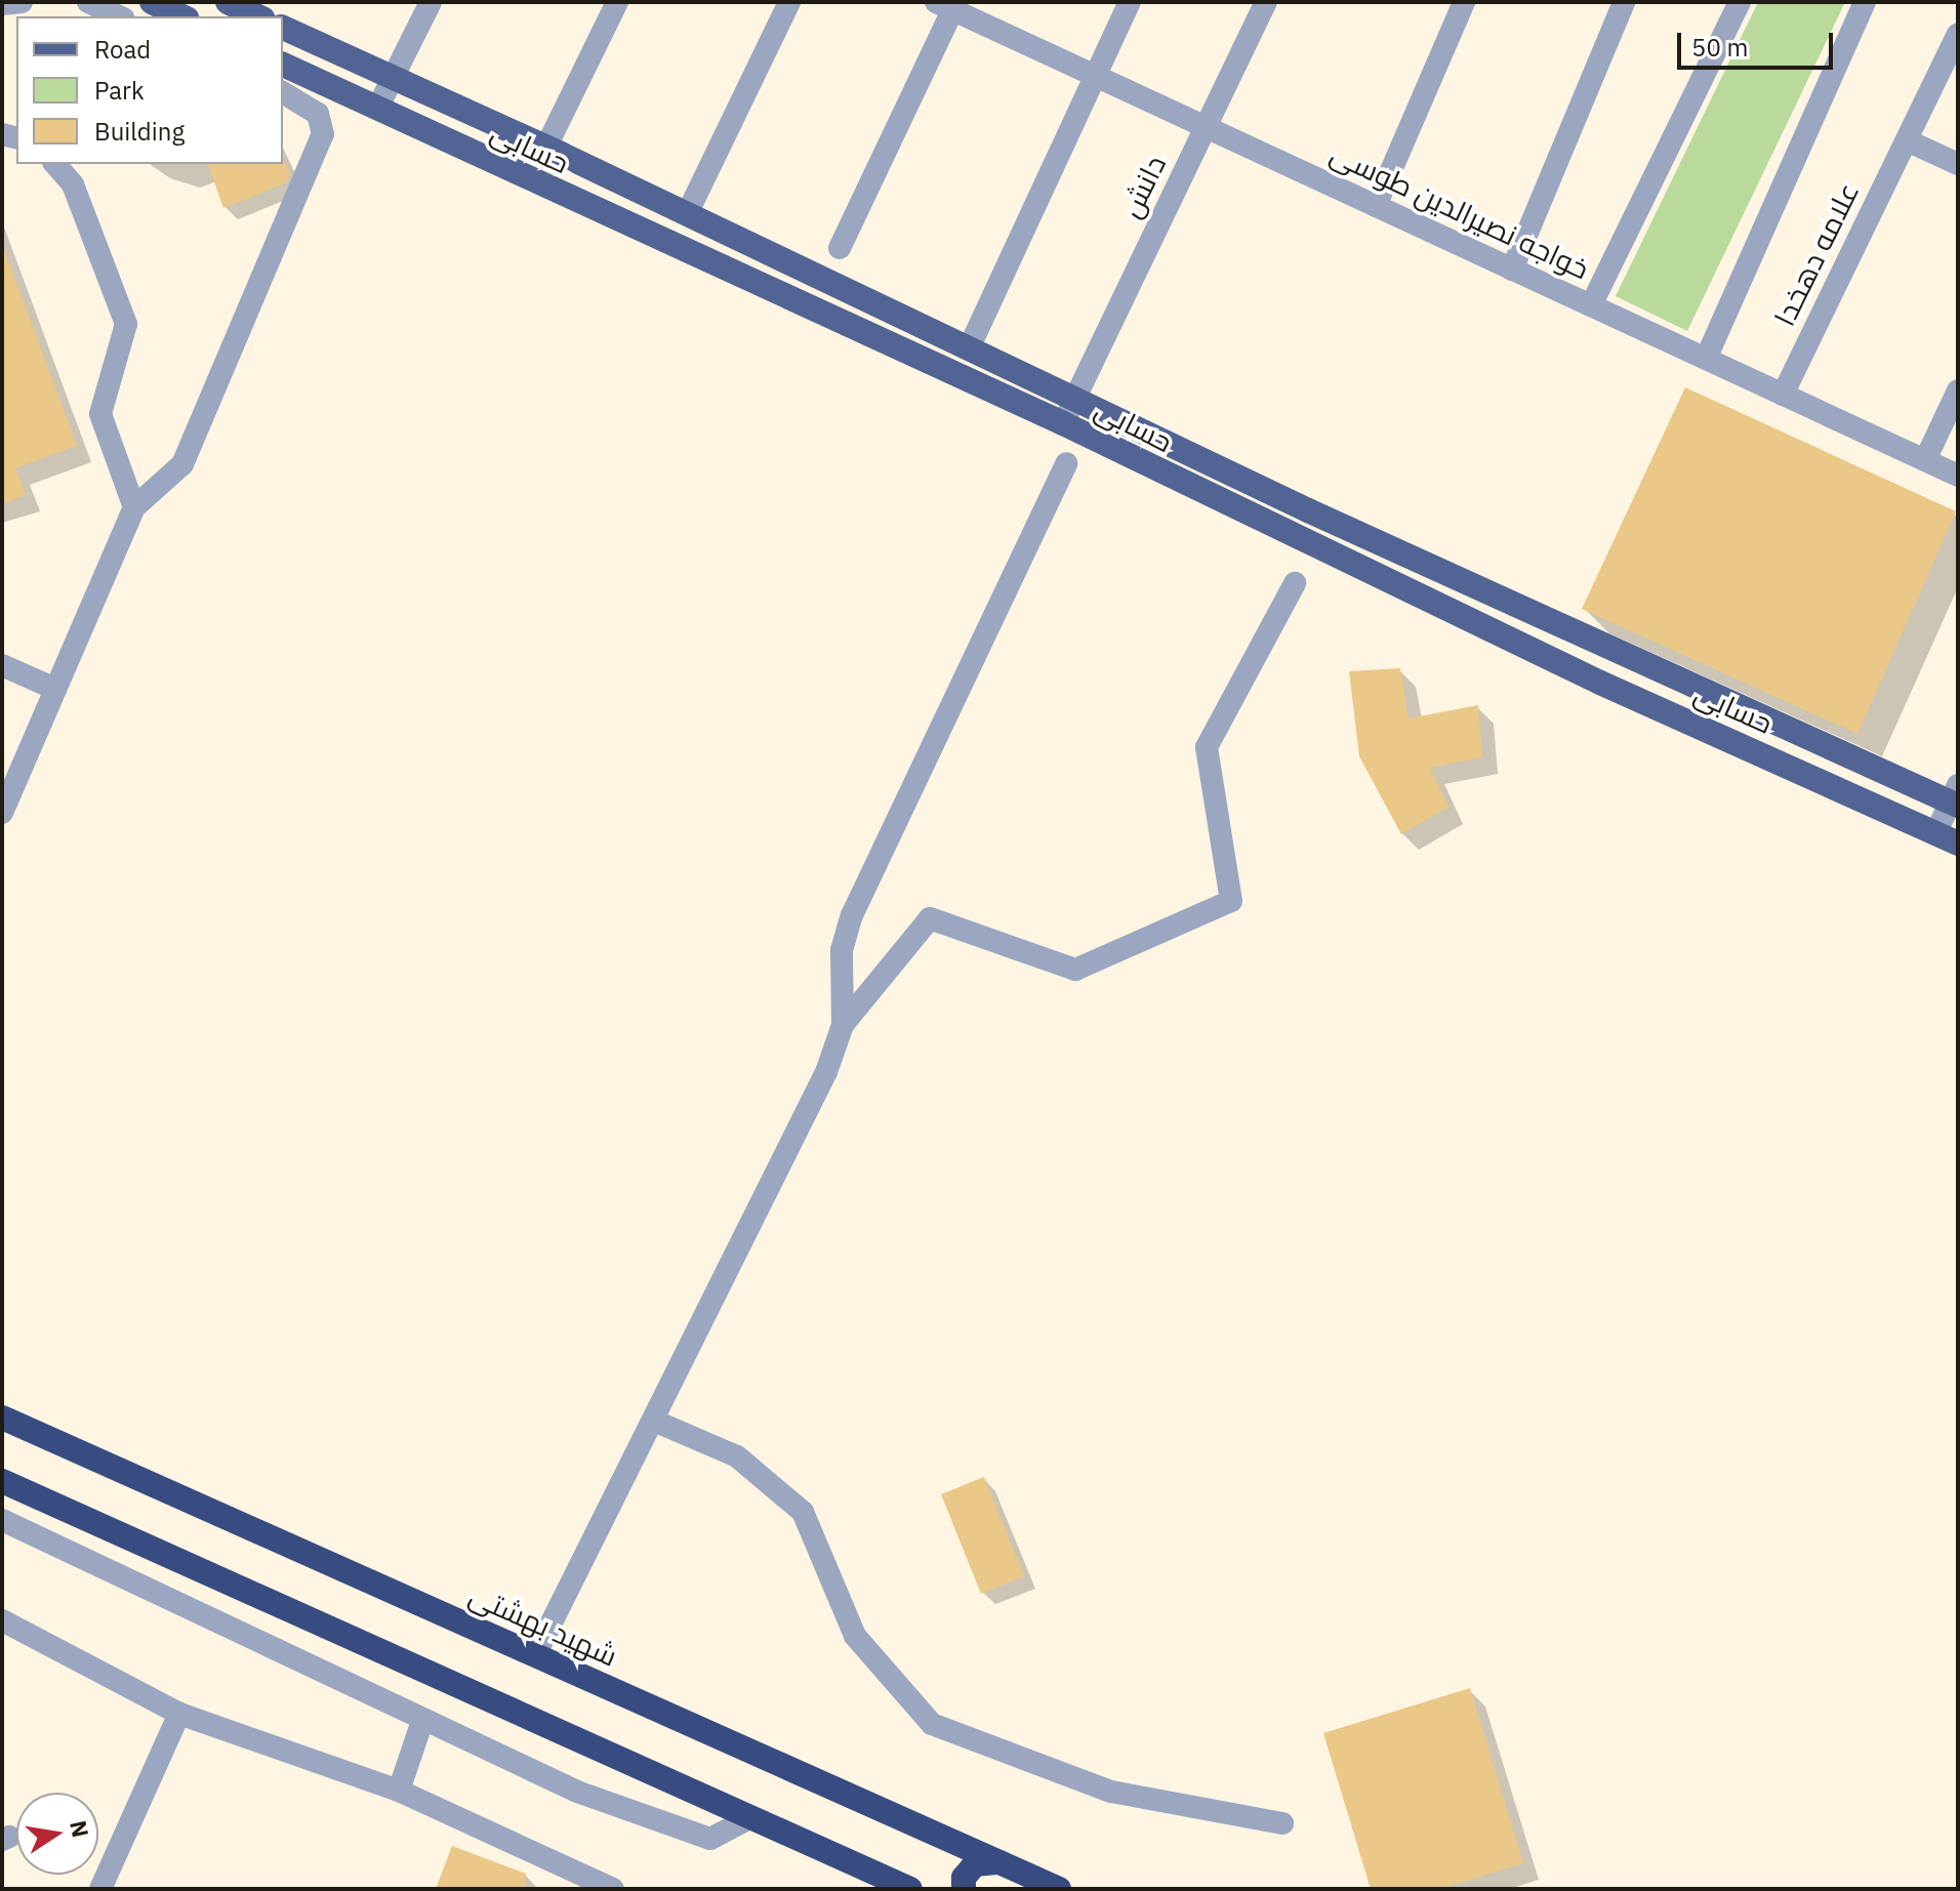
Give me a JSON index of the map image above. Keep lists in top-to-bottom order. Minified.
{"streets":{"highway":["شهید بهشتی"],"main road":["حسابی"],"street":["دانش","خواجه نصیرالدین طوسی","علامه دهخدا"]},"crossings":[["حسابی","دانش"],["دانش","خواجه نصیرالدین طوسی"],["خواجه نصیرالدین طوسی","علامه دهخدا"]],"legend":["Road","Park","Building"],"scale_bar":"50 m","north":"right"}
